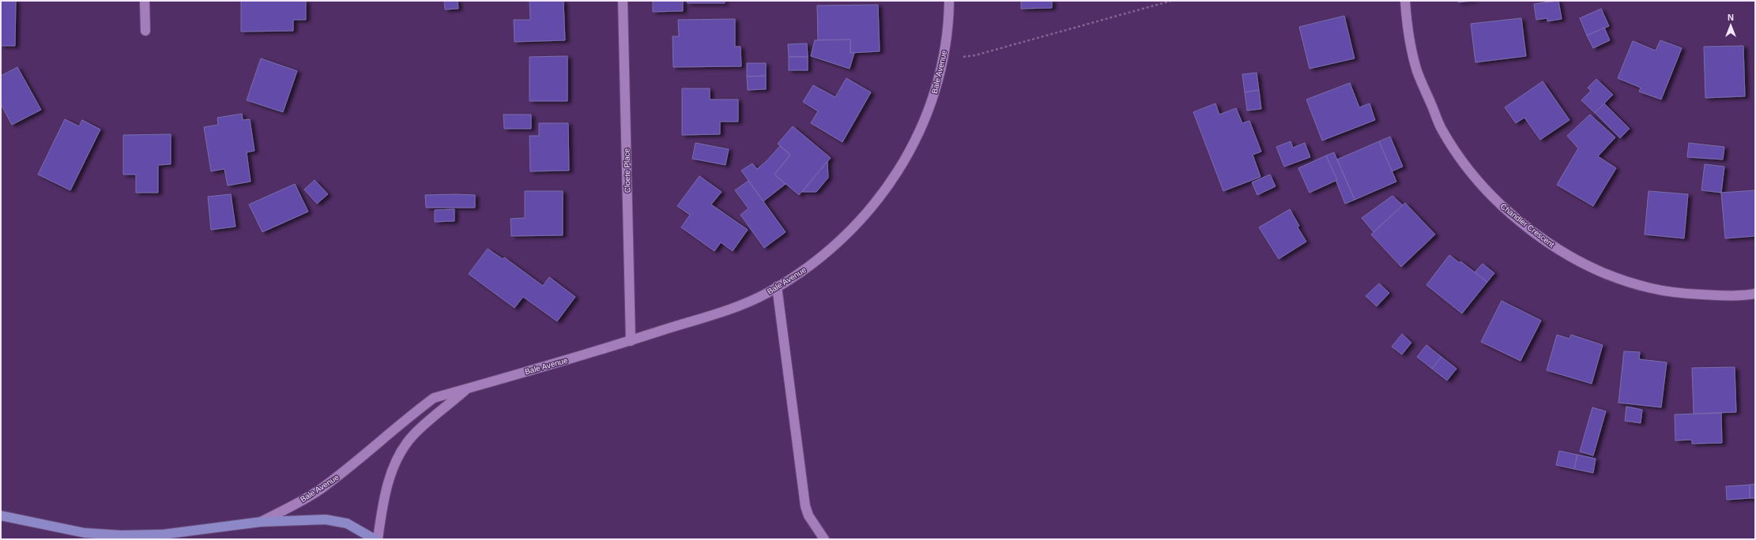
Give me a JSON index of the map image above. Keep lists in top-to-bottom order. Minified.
{"streets":{"street":["Bale Avenue","Cloete Place","Chandler Crescent"]},"crossings":[["Bale Avenue","Cloete Place"]],"north":"top"}
